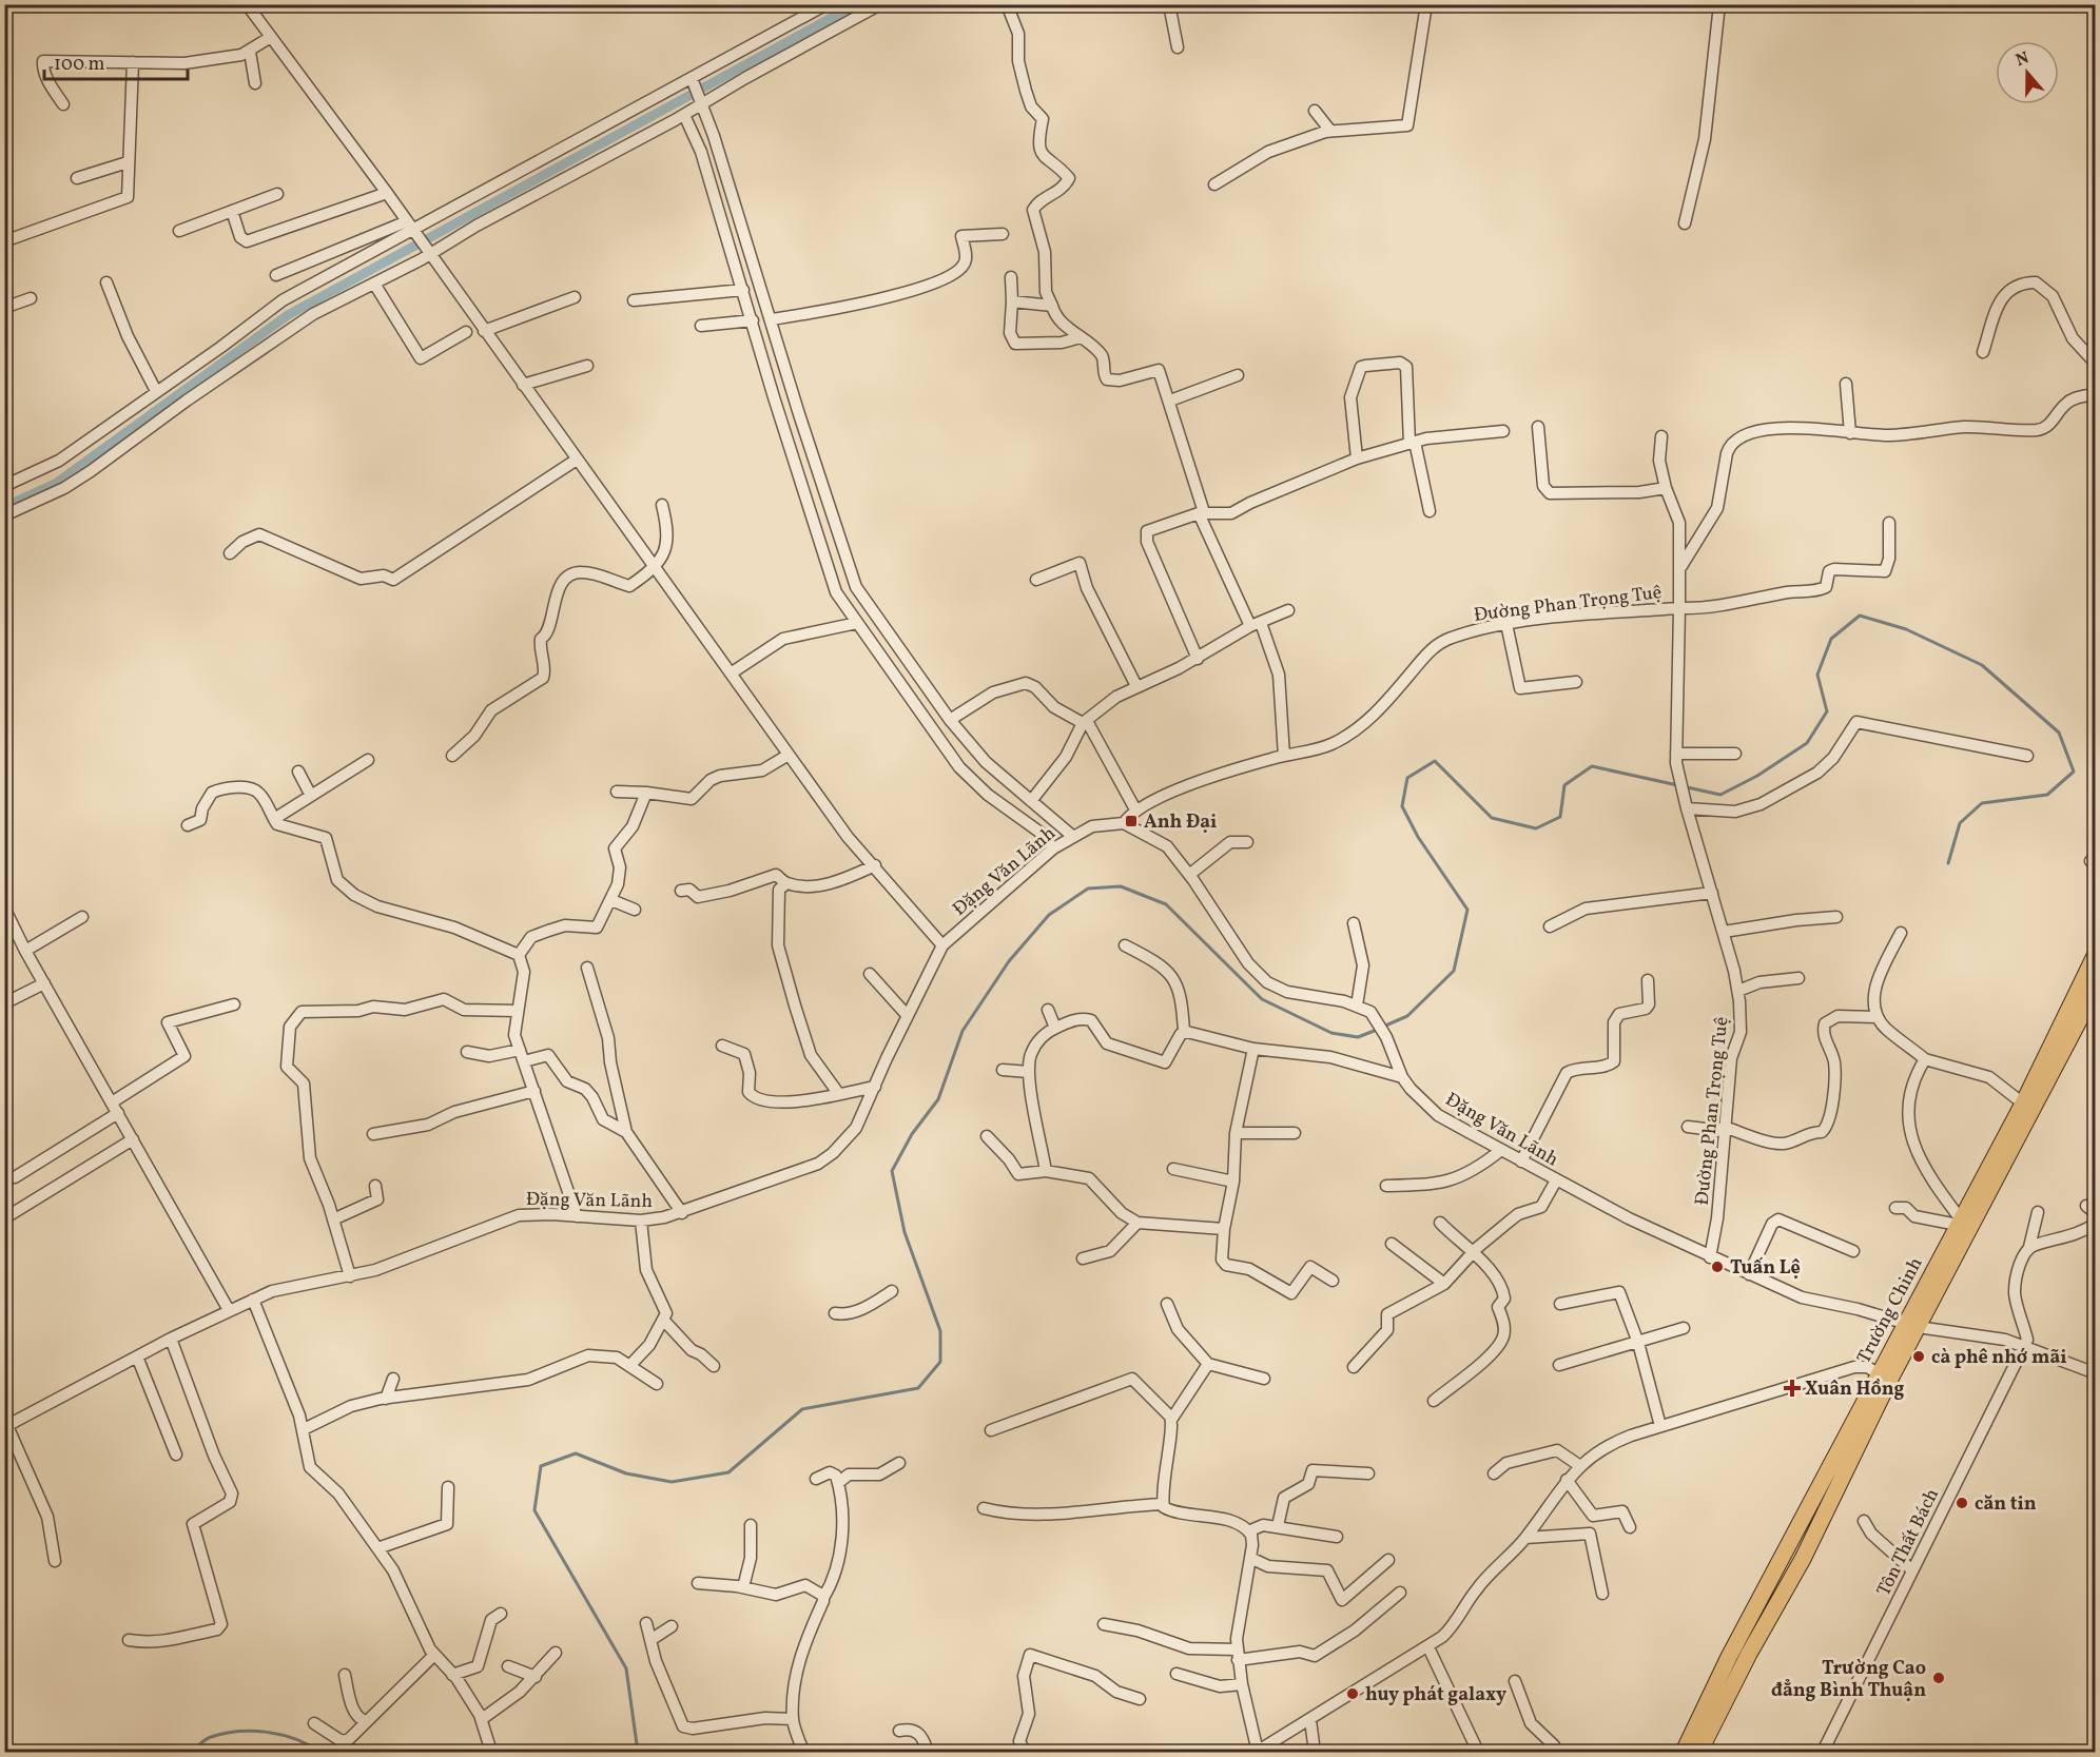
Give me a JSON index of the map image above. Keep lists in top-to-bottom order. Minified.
{"streets":{"highway":["Trường Chinh"],"street":["Đường Phan Trọng Tuệ","Đặng Văn Lãnh","Tôn Thất Bách"]},"crossings":[["Đường Phan Trọng Tuệ","Đặng Văn Lãnh"],["Đặng Văn Lãnh","Trường Chinh"],["Đặng Văn Lãnh","Tôn Thất Bách"]],"places":{"transit":["Anh Đại"],"other":["Tuấn Lệ","cà phê nhớ mãi","căn tin","Trường Cao đẳng Bình Thuận","huy phát galaxy"],"health":["Xuân Hồng"]},"scale_bar":"100 m","north":"top"}
